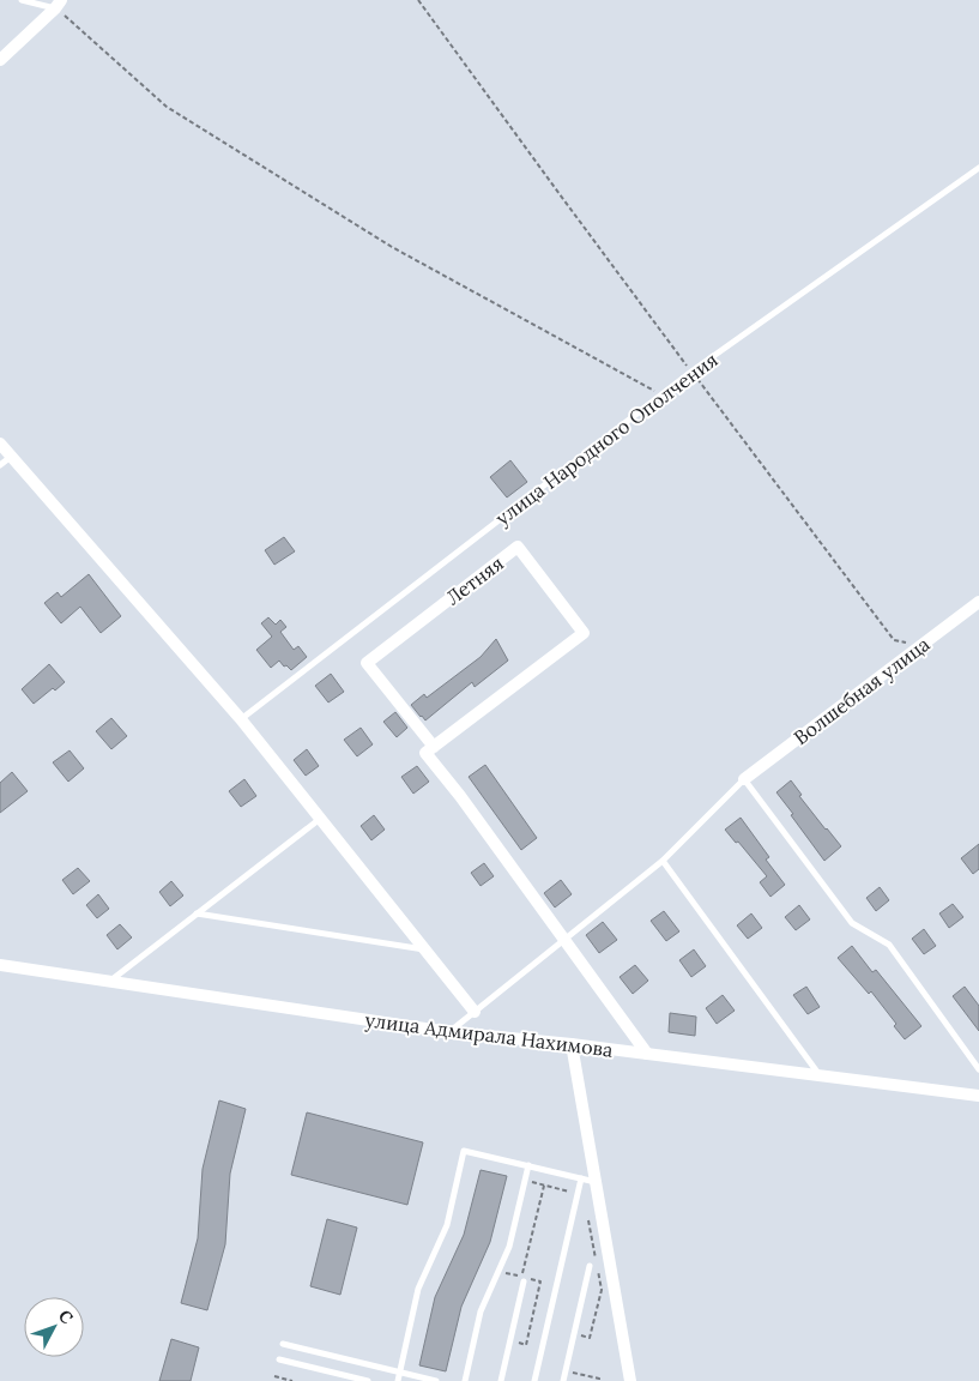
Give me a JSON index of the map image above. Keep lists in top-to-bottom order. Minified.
{"streets":{"street":["Летняя","Волшебная улица","улица Адмирала Нахимова"],"lane":["улица Народного Ополчения"]},"crossings":[["Летняя","улица Адмирала Нахимова"]],"north":"top right"}
